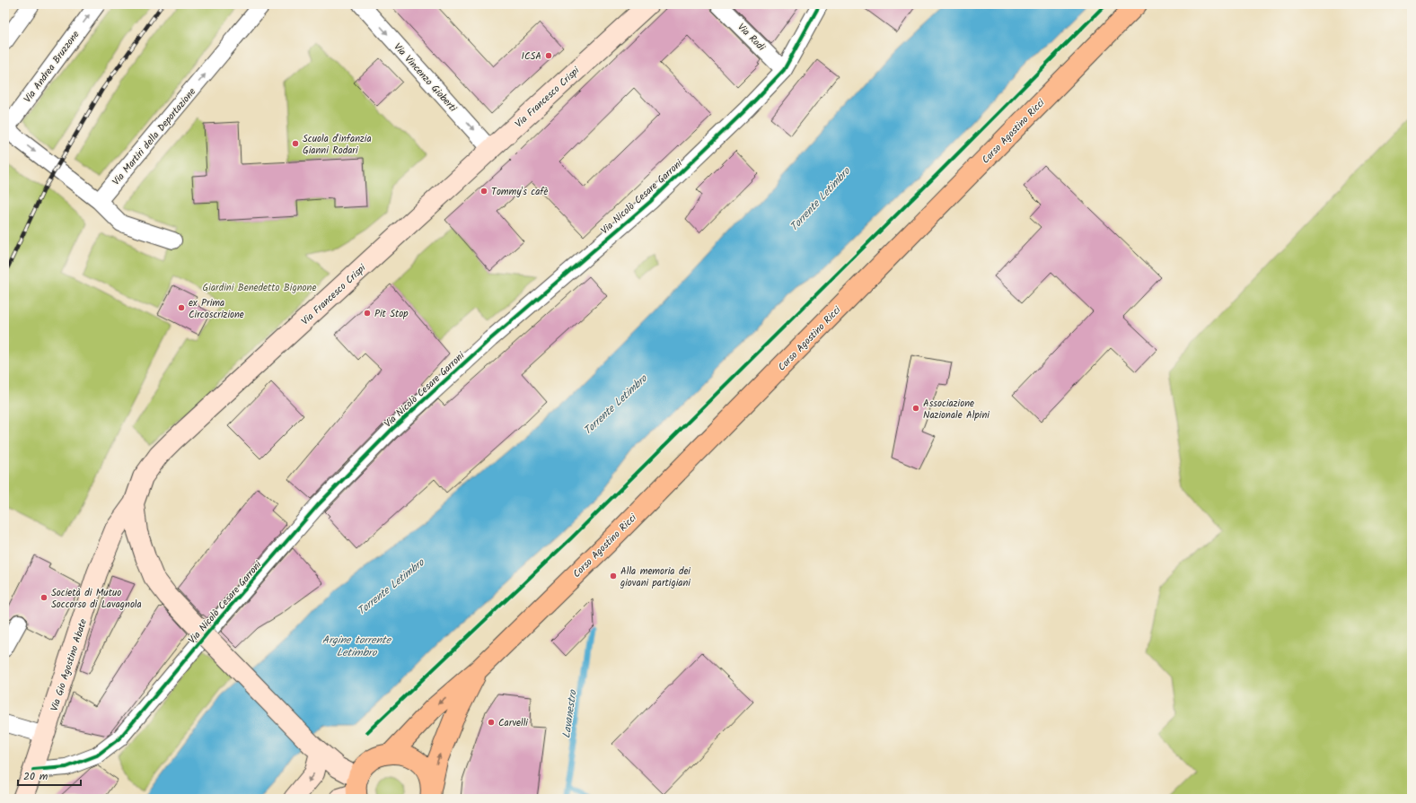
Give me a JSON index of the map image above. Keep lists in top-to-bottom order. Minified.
{"streets":{"main road":["Corso Agostino Ricci"],"street":["Via Rodi","Via Andrea Bruzzone","Via Vincenzo Gioberti","Via Francesco Crispi","Via Martiri della Deportazione","Via Nicolò Cesare Garroni","Via Gio Agostino Abate"]},"crossings":[["Via Rodi","Via Nicolò Cesare Garroni"],["Via Andrea Bruzzone","Via Martiri della Deportazione"],["Via Vincenzo Gioberti","Via Francesco Crispi"],["Via Francesco Crispi","Via Gio Agostino Abate"],["Via Nicolò Cesare Garroni","Via Gio Agostino Abate"]],"one_way":["Via Vincenzo Gioberti","Via Martiri della Deportazione"],"water":["Torrente Letimbro","Argine torrente Letimbro","Lavanestro"],"parks":["Giardini Benedetto Bignone"],"places":["ICSA","Scuola d'infanzia Gianni Rodari","Tommy's cafè","ex Prima Circoscrizione","Pit Stop","Associazione Nazionale Alpini","Alla memoria dei giovani partigiani","Società di Mutuo Soccorso di Lavagnola","Carvelli"],"scale_bar":"20 m"}
